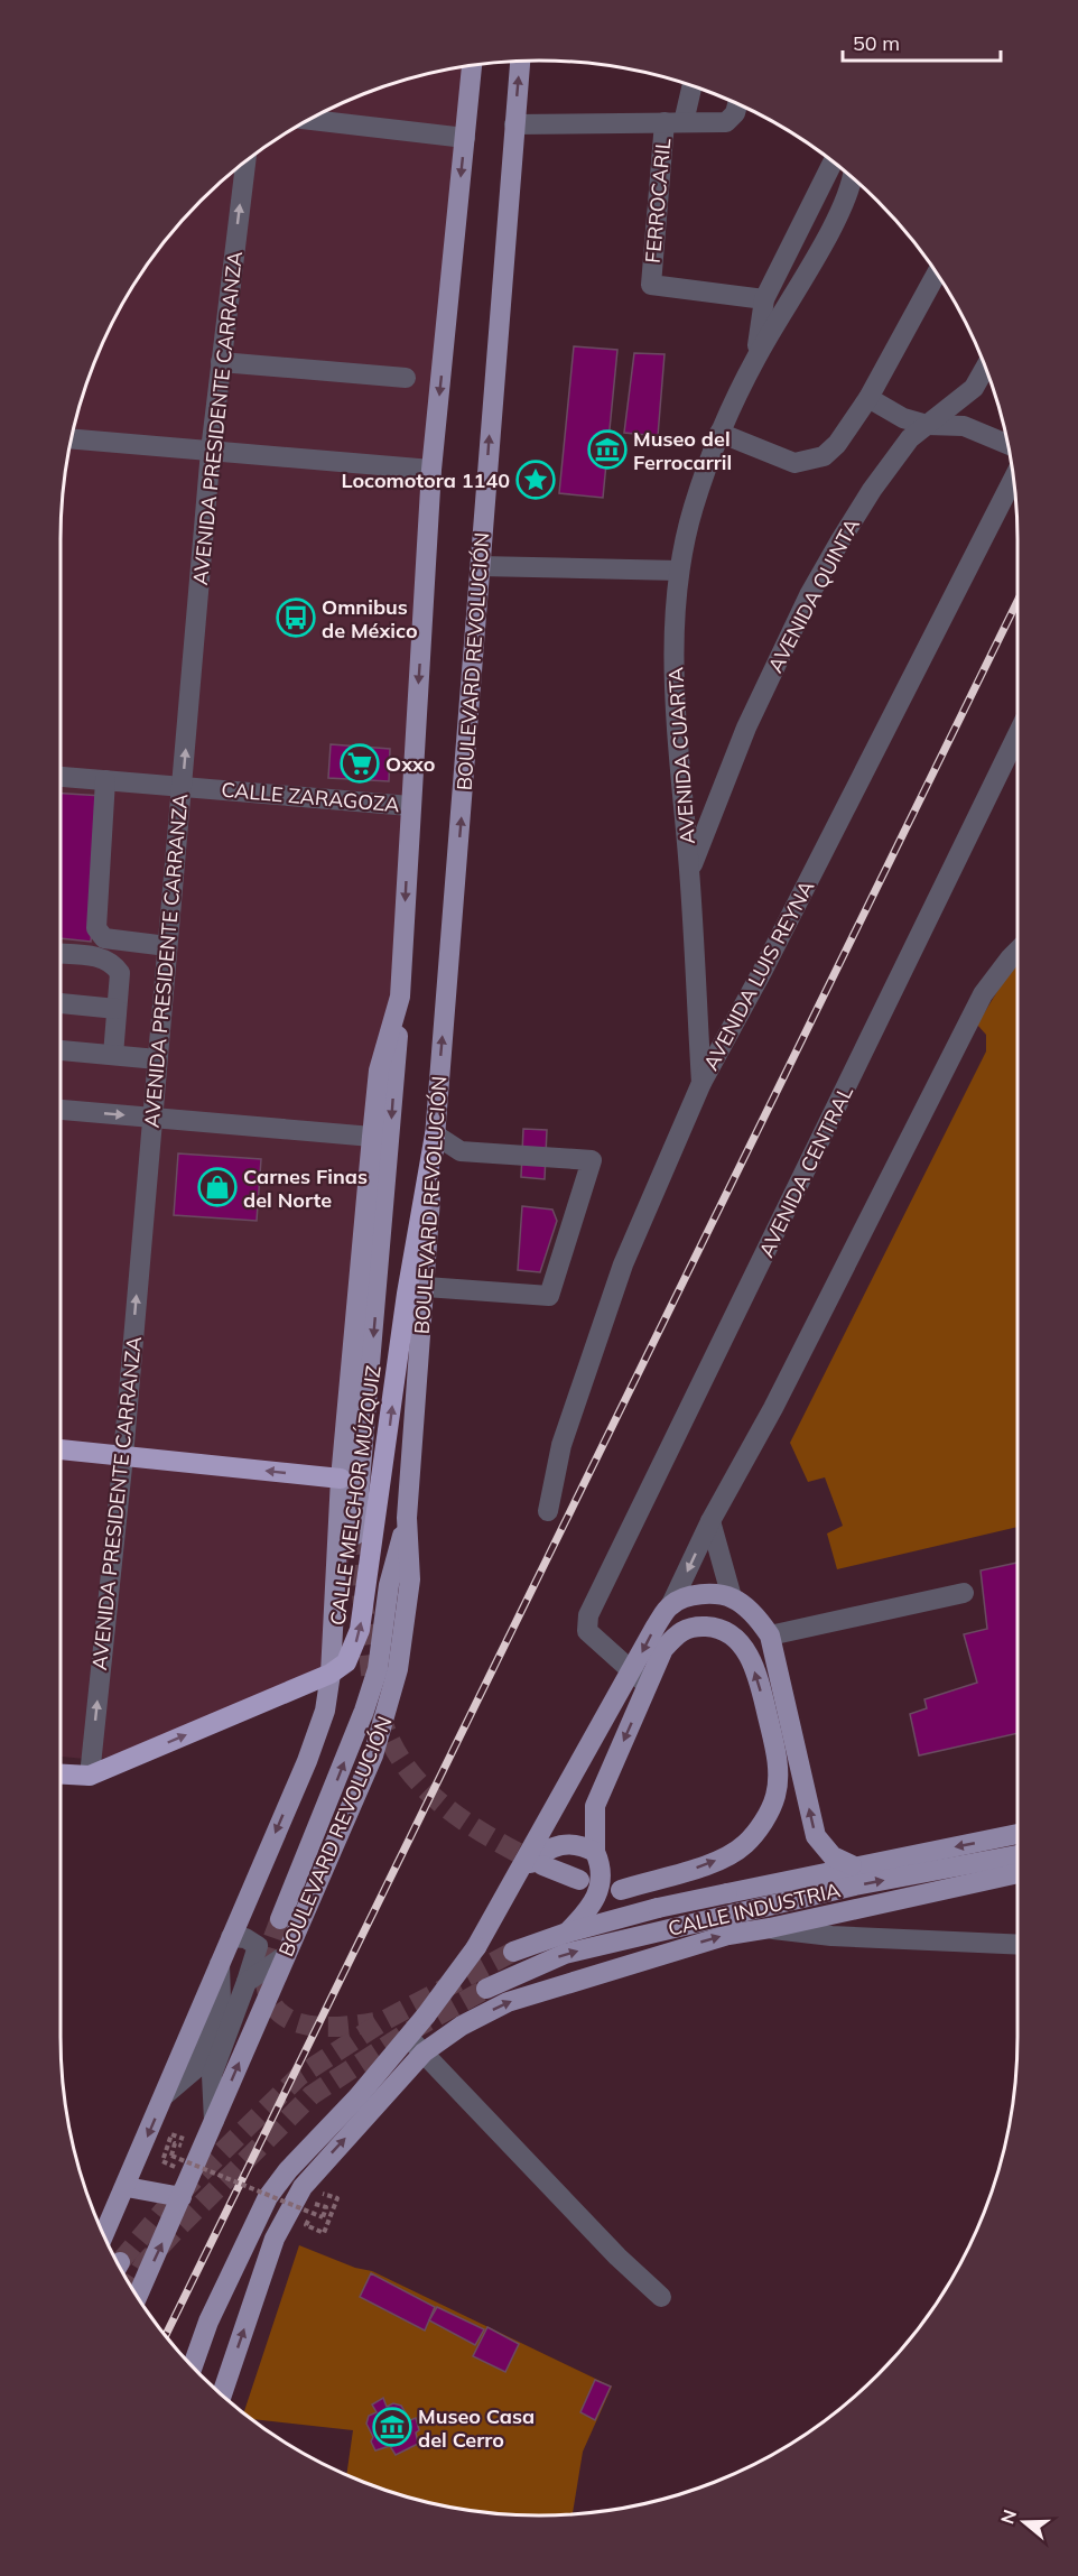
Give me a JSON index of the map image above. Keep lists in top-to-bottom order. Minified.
{"streets":{"highway":["CALLE MELCHOR MÚZQUIZ"],"main road":["BOULEVARD REVOLUCIÓN","CALLE INDUSTRIA"],"street":["FERROCARIL","AVENIDA PRESIDENTE CARRANZA","AVENIDA QUINTA","AVENIDA CUARTA","CALLE ZARAGOZA","AVENIDA LUIS REYNA","AVENIDA CENTRAL"]},"crossings":[["FERROCARIL","AVENIDA CUARTA"],["AVENIDA PRESIDENTE CARRANZA","CALLE ZARAGOZA"],["AVENIDA PRESIDENTE CARRANZA","CALLE MELCHOR MÚZQUIZ"],["AVENIDA QUINTA","AVENIDA CUARTA"],["BOULEVARD REVOLUCIÓN","CALLE MELCHOR MÚZQUIZ"],["AVENIDA CUARTA","AVENIDA LUIS REYNA"]],"one_way":["AVENIDA PRESIDENTE CARRANZA","CALLE MELCHOR MÚZQUIZ"],"places":{"museum":["Museo del Ferrocarril","Museo Casa del Cerro"],"place":["Locomotora 1140"],"bus stop":["Omnibus de México"],"supermarket":["Oxxo"],"shop":["Carnes Finas del Norte"]},"scale_bar":"50 m","north":"left"}
